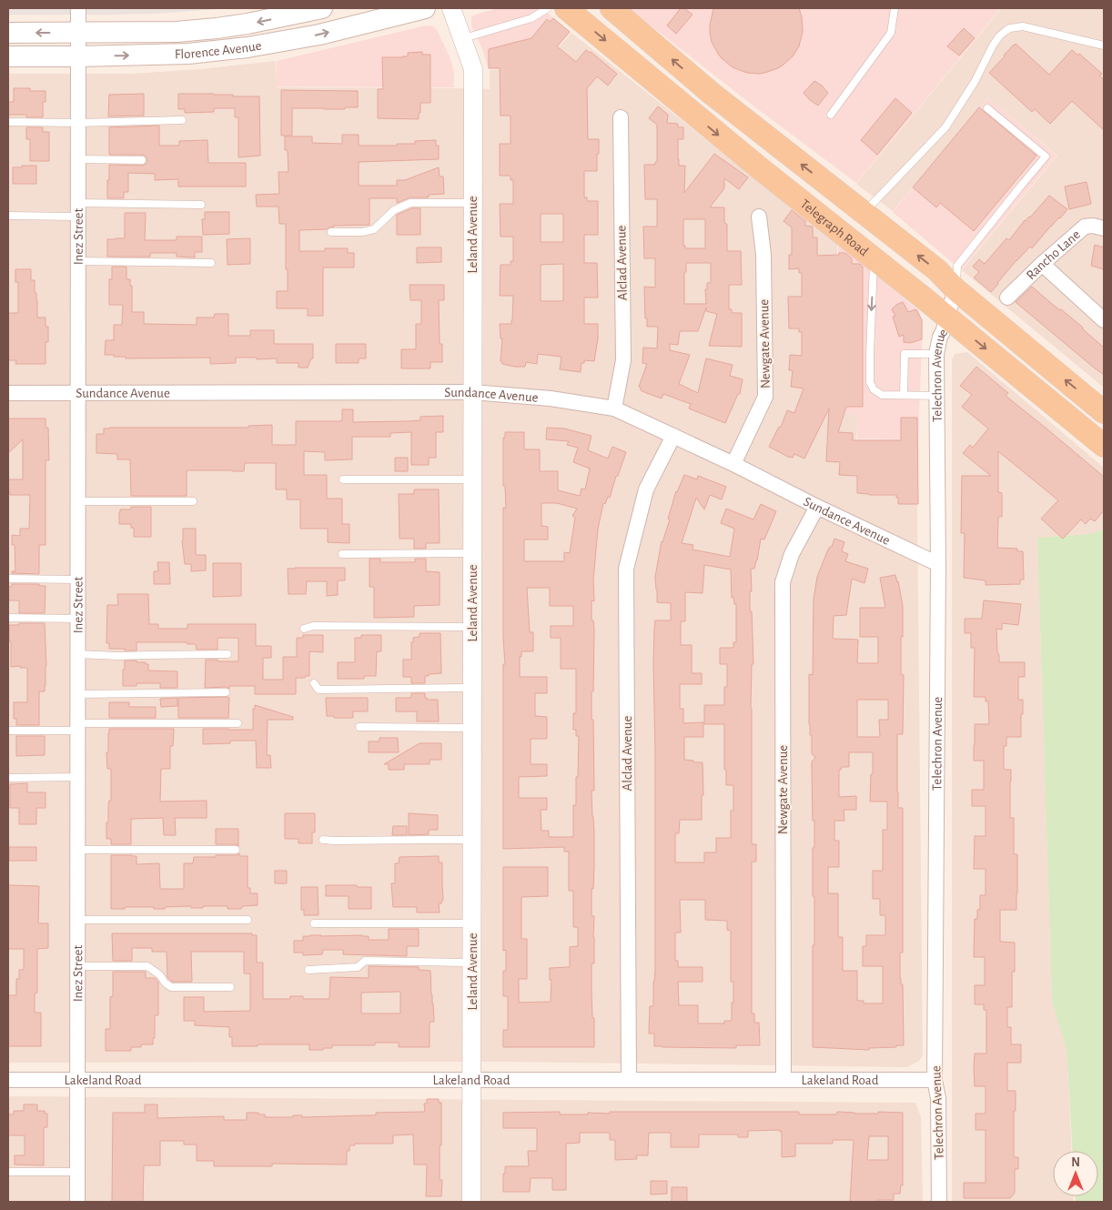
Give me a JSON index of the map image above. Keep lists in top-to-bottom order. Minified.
{"streets":{"main road":["Florence Avenue","Telegraph Road"],"street":["Leland Avenue","Inez Street","Rancho Lane","Alclad Avenue","Newgate Avenue","Telechron Avenue","Sundance Avenue","Lakeland Road"]},"crossings":[["Florence Avenue","Inez Street"],["Telegraph Road","Telechron Avenue"],["Leland Avenue","Sundance Avenue"],["Leland Avenue","Lakeland Road"],["Inez Street","Sundance Avenue"],["Inez Street","Lakeland Road"],["Alclad Avenue","Sundance Avenue"],["Alclad Avenue","Lakeland Road"],["Newgate Avenue","Sundance Avenue"],["Newgate Avenue","Lakeland Road"],["Telechron Avenue","Sundance Avenue"],["Telechron Avenue","Lakeland Road"]],"north":"top"}
